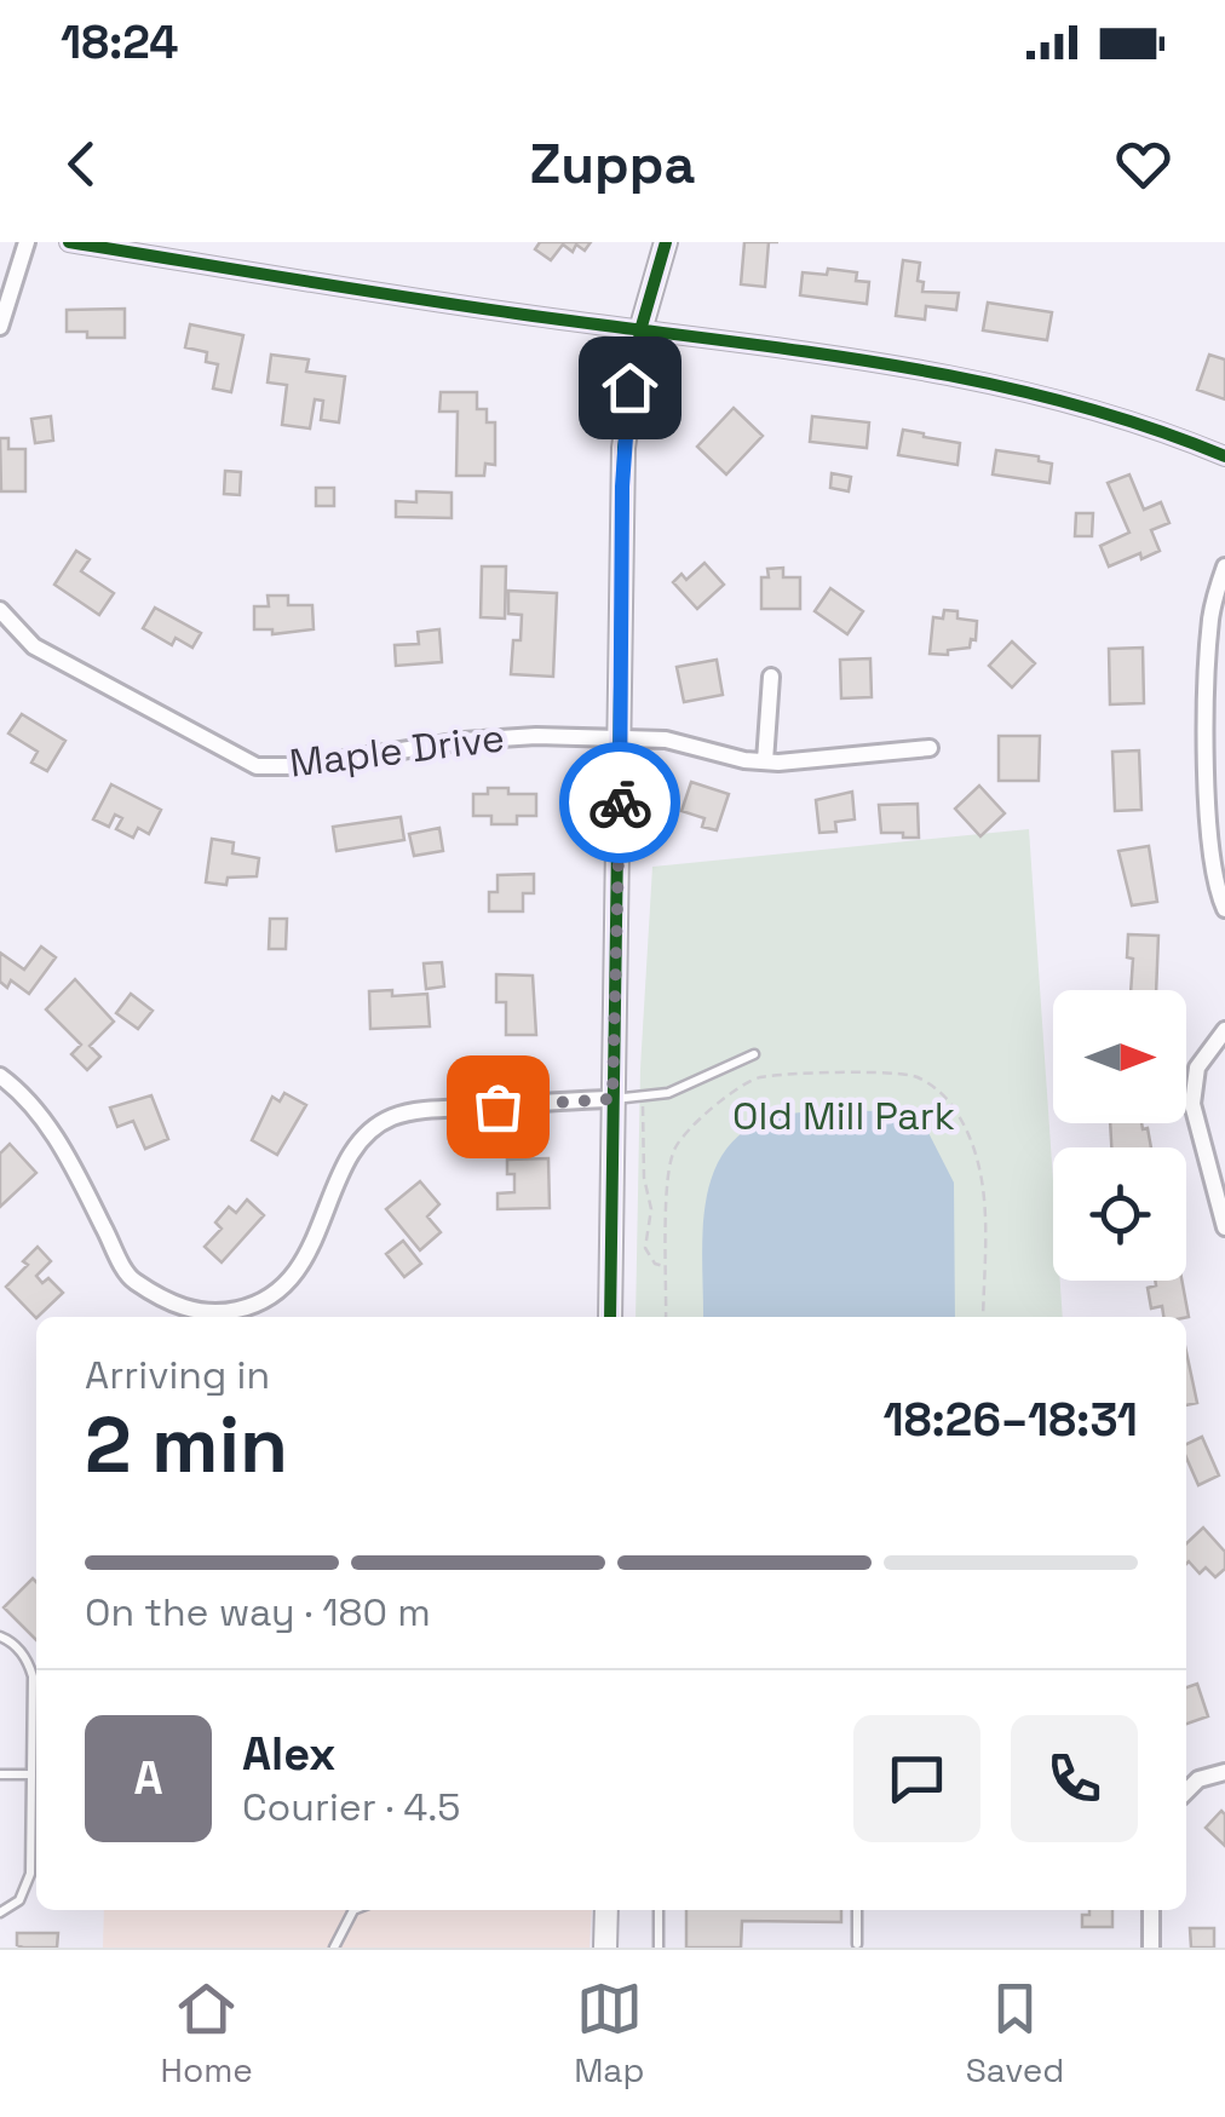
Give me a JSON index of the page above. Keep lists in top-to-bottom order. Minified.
{"streets":{"street":["Maple Drive"]},"parks":["Old Mill Park"],"north":"right","page":{"status":"18:24","header":"Zuppa","heading":["2 min","Arriving in","18:26–18:31"],"panel":["Alex","Courier · 4.5"],"bar":"On the way · 180 m","round":"A","tabs":["Home","Map","Saved"]}}
